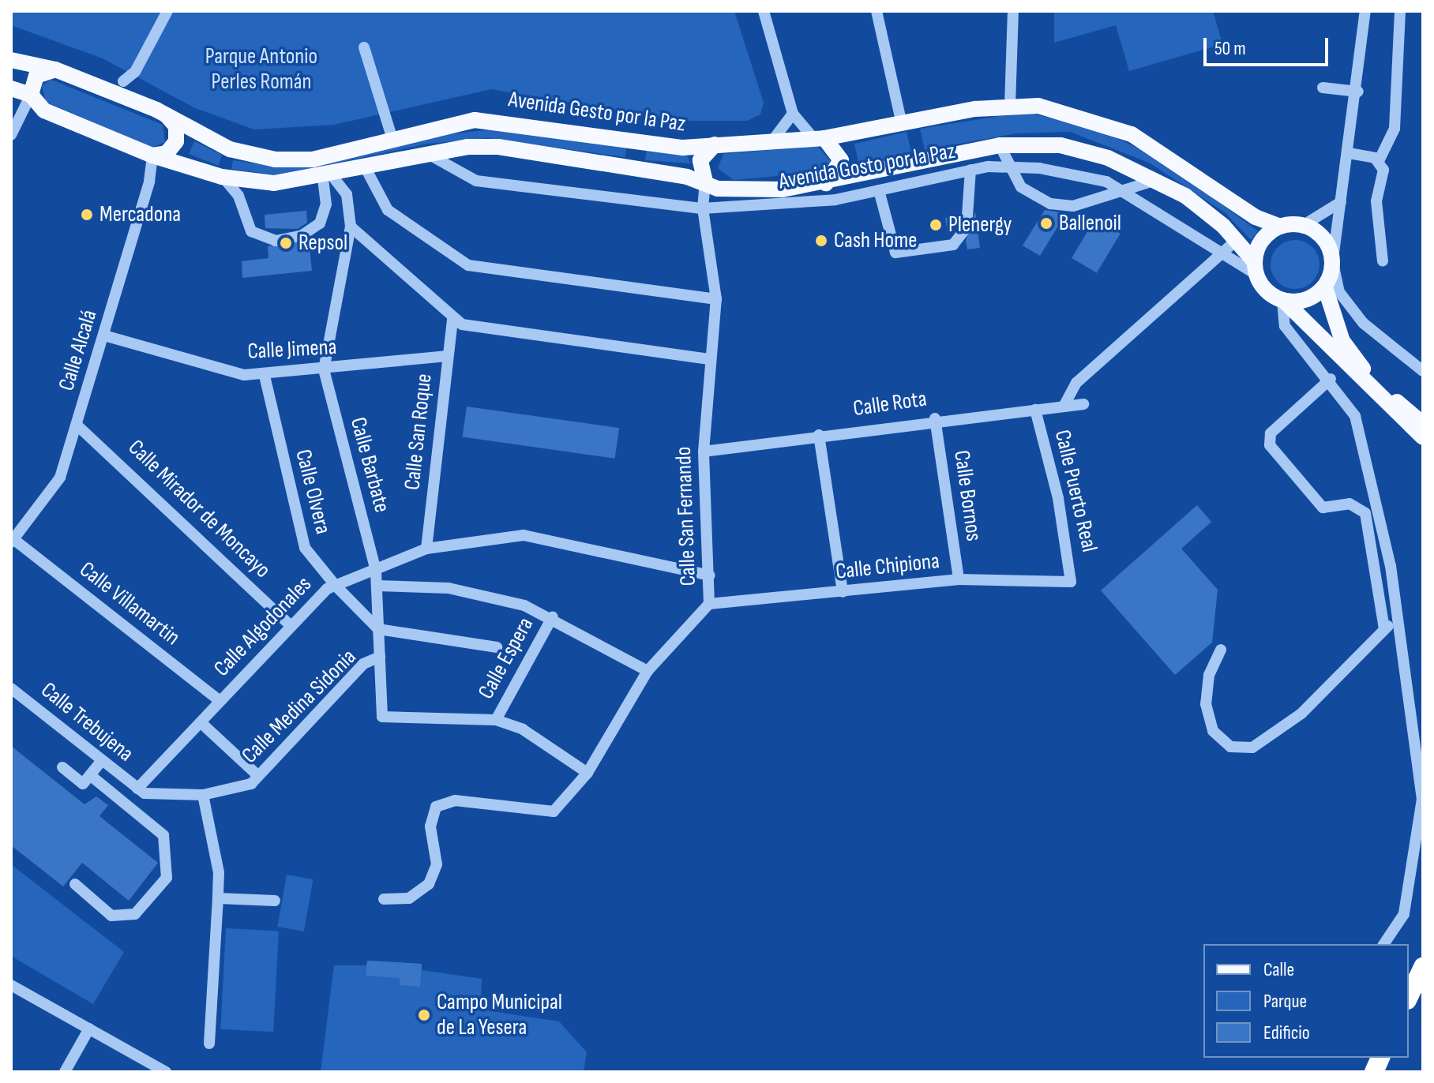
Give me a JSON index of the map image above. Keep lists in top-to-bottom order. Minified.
{"streets":{"main road":["Avenida Gesto por la Paz"],"street":["Avenida Gosto por la Paz","Calle Jimena","Calle Alcalá","Calle Rota","Calle San Roque","Calle Barbate","Calle Puerto Real","Calle Olvera","Calle Bornos","Calle Mirador de Moncayo","Calle San Fernando","Calle Chipiona","Calle Villamartin","Calle Algodonales","Calle Espera","Calle Medina Sidonia","Calle Trebujena"]},"crossings":[["Avenida Gesto por la Paz","Avenida Gosto por la Paz"],["Avenida Gosto por la Paz","Calle San Fernando"],["Calle Jimena","Calle Alcalá"],["Calle Jimena","Calle San Roque"],["Calle Jimena","Calle Barbate"],["Calle Jimena","Calle Olvera"],["Calle Alcalá","Calle Mirador de Moncayo"],["Calle Alcalá","Calle Villamartin"],["Calle Rota","Calle Puerto Real"],["Calle Rota","Calle Bornos"],["Calle Rota","Calle San Fernando"],["Calle San Roque","Calle Algodonales"],["Calle Barbate","Calle Olvera"],["Calle Barbate","Calle Algodonales"],["Calle Barbate","Calle Espera"],["Calle Barbate","Calle Medina Sidonia"],["Calle Puerto Real","Calle Chipiona"],["Calle Olvera","Calle Algodonales"],["Calle Bornos","Calle Chipiona"],["Calle Mirador de Moncayo","Calle Algodonales"],["Calle San Fernando","Calle Chipiona"],["Calle San Fernando","Calle Algodonales"],["Calle Villamartin","Calle Algodonales"],["Calle Algodonales","Calle Medina Sidonia"],["Calle Algodonales","Calle Trebujena"],["Calle Medina Sidonia","Calle Trebujena"]],"parks":["Parque Antonio Perles Román"],"places":["Mercadona","Ballenoil","Plenergy","Cash Home","Repsol","Campo Municipal de La Yesera"],"legend":["Calle","Parque","Edificio"],"scale_bar":"50 m"}
